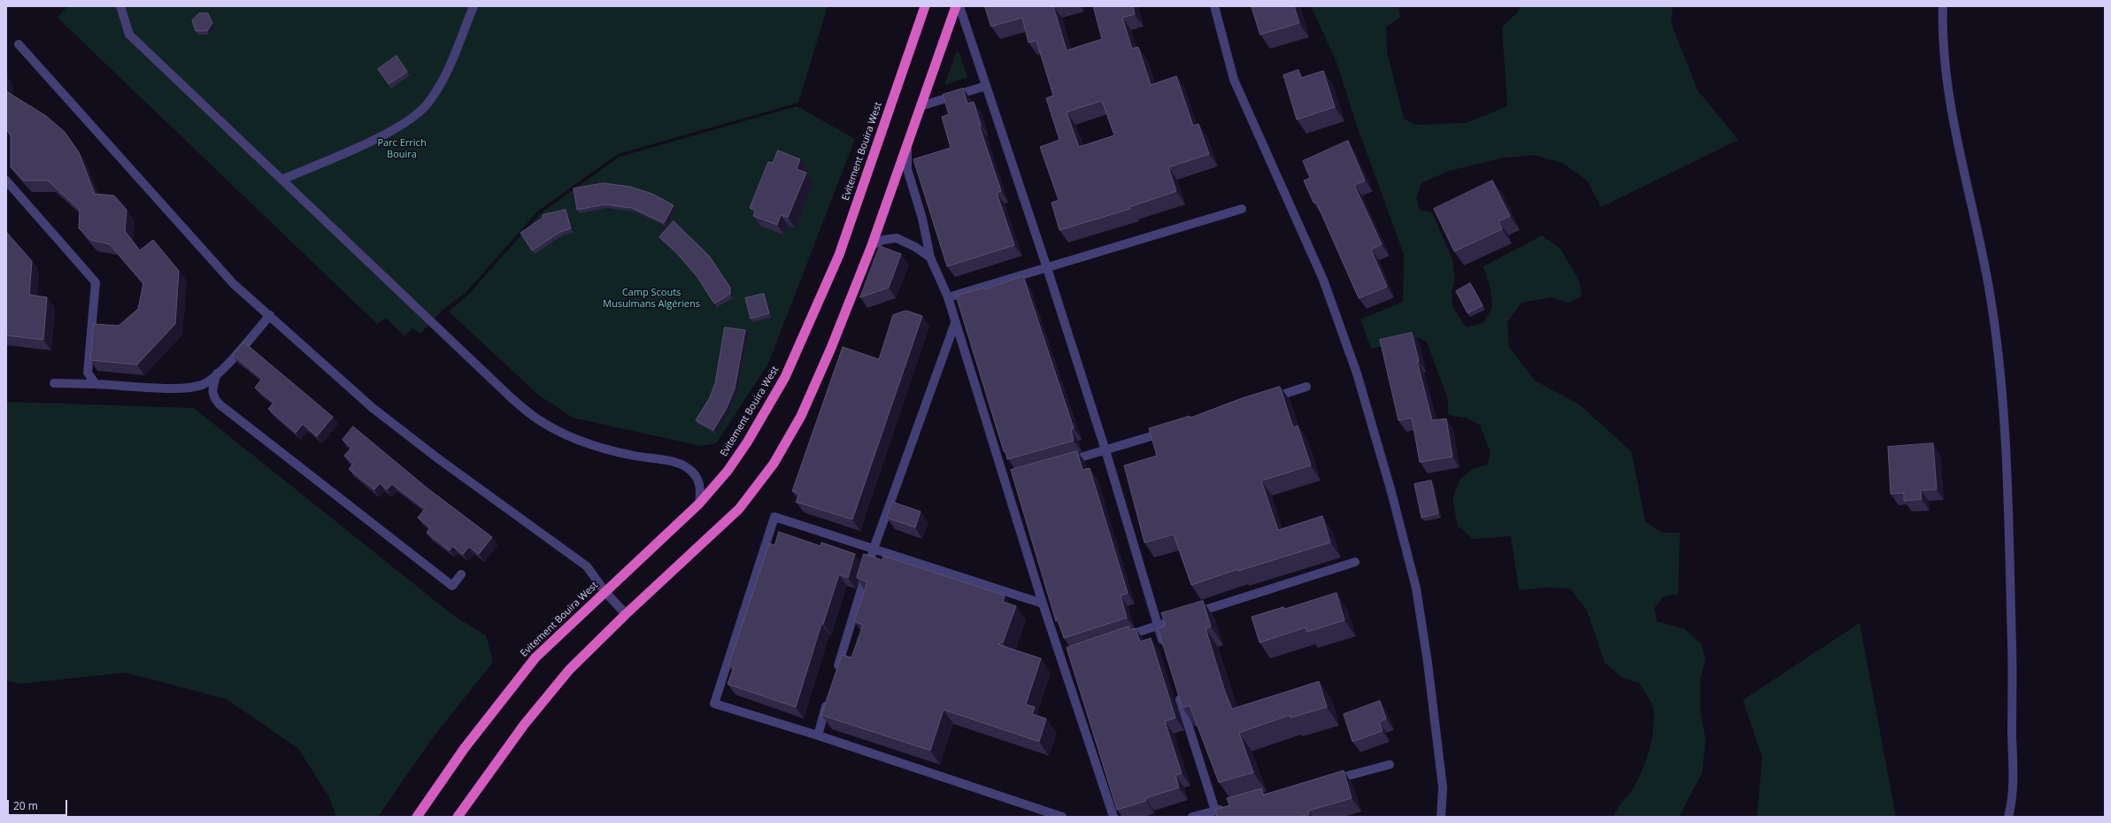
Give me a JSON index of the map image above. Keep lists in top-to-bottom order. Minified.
{"streets":{"highway":["Evitement Bouira West"]},"parks":["Parc Errich Bouira","Camp Scouts Musulmans Algériens"],"scale_bar":"20 m"}
